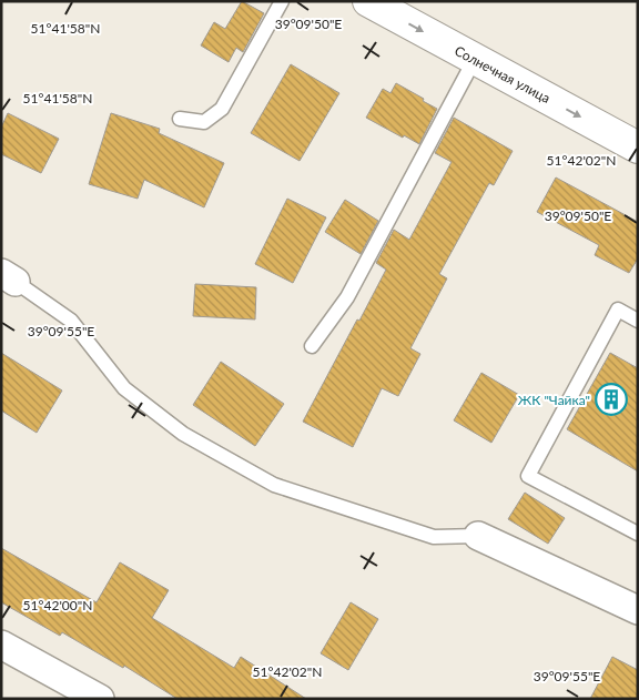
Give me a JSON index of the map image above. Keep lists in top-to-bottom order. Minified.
{"streets":{"main road":["Солнечная улица"]},"one_way":["Солнечная улица"],"places":{"building":["ЖК \"Чайка\""]},"coordinates":["39°09'50\"E","51°41'58\"N","51°42'02\"N","39°09'55\"E","51°42'00\"N"]}
